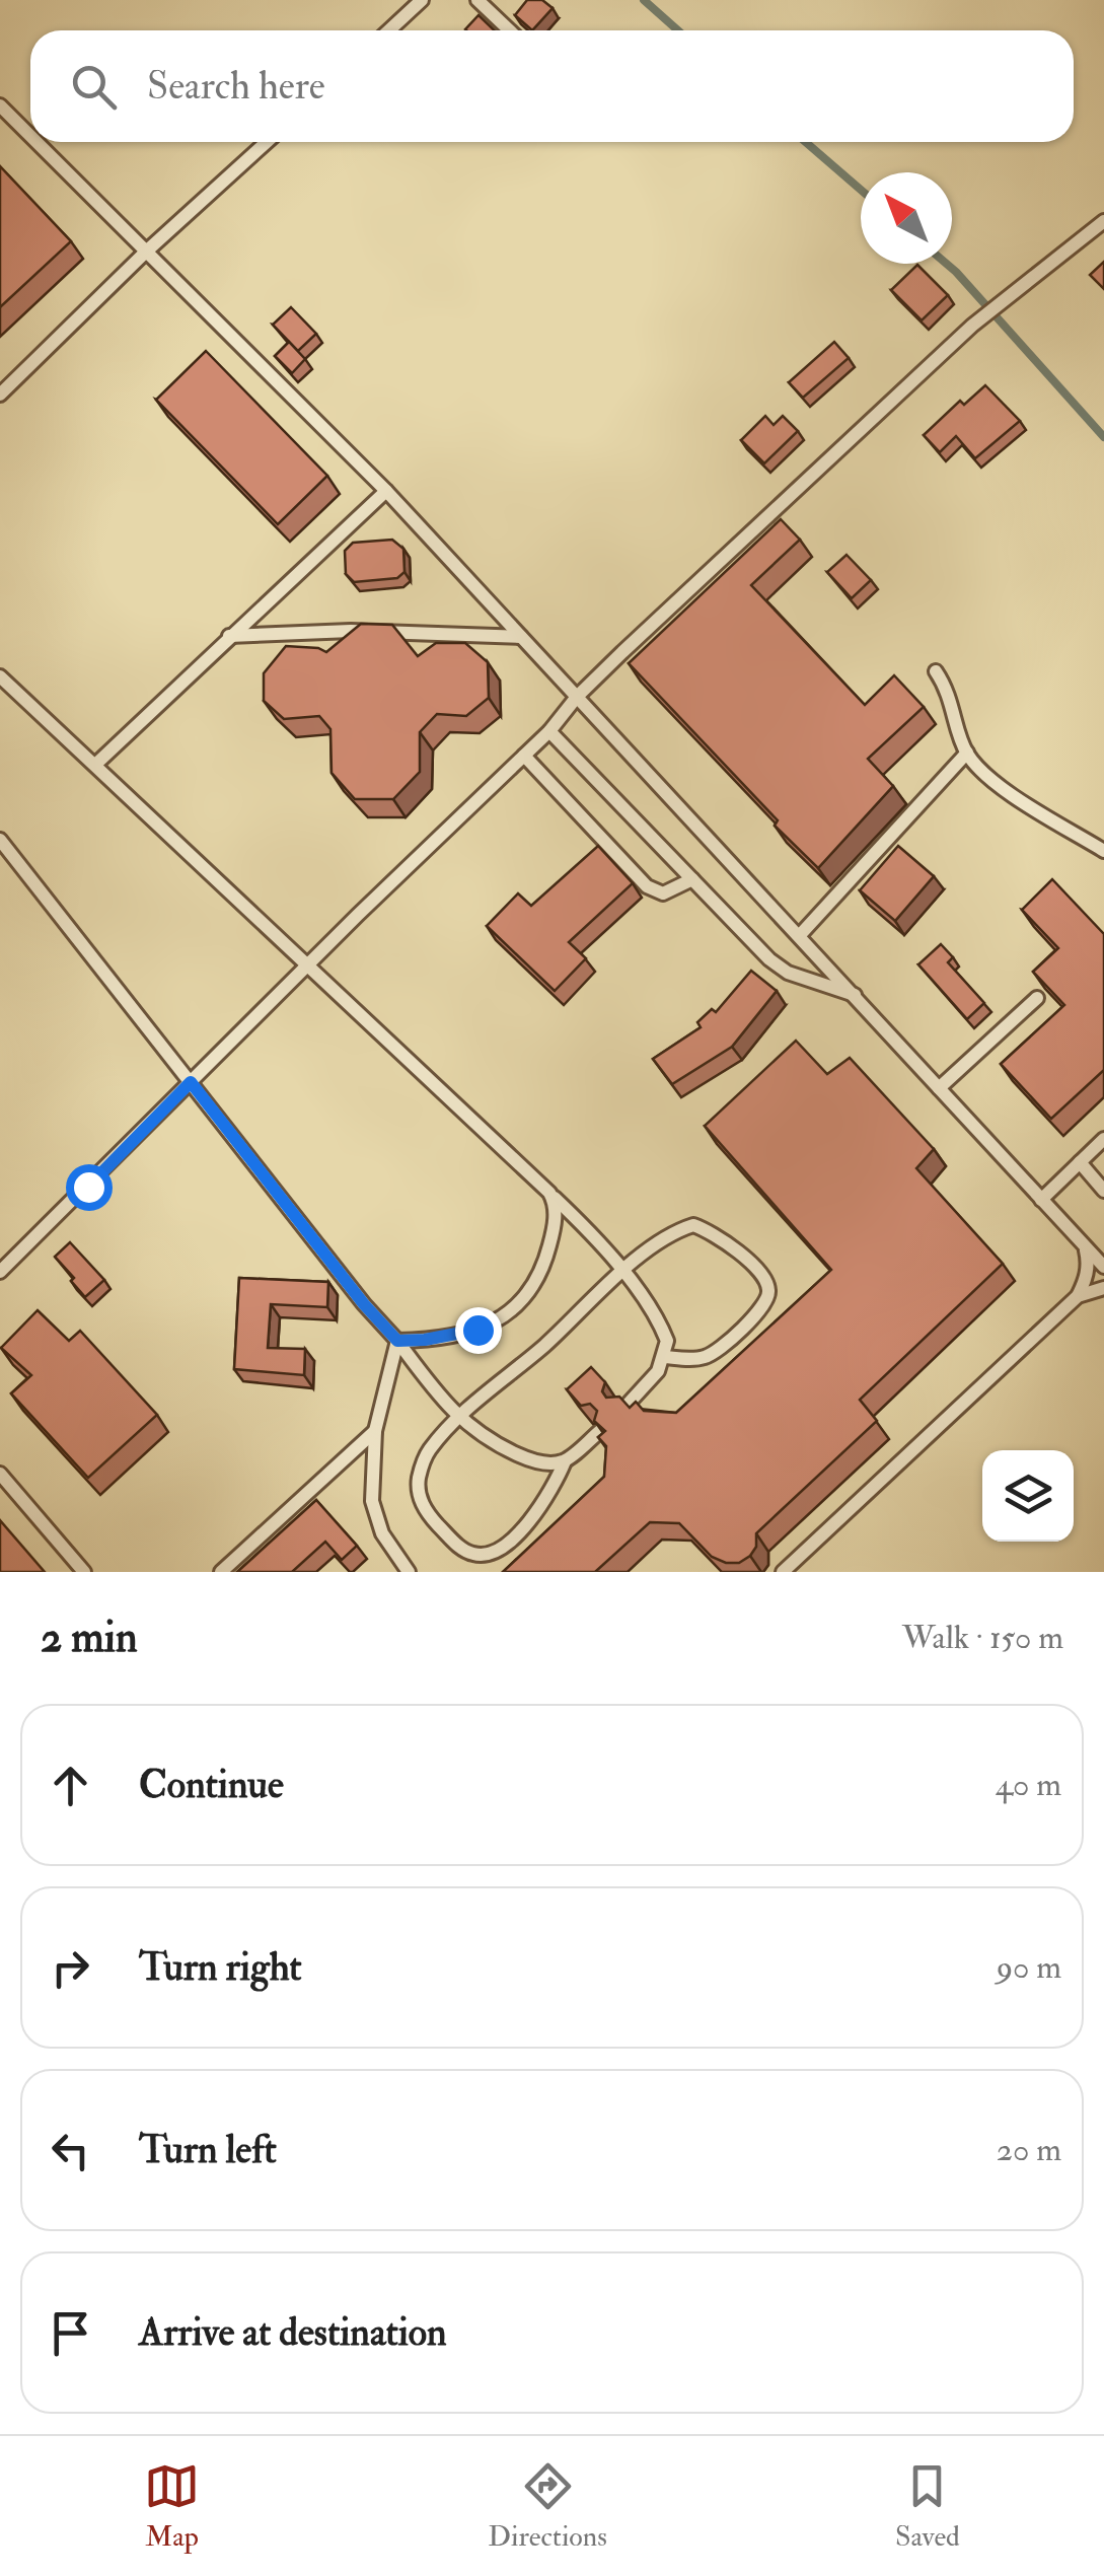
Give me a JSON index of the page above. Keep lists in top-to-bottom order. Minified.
{"north":"top left","page":{"search":"Search here","heading":["2 min","Walk · 150 m"],"list":[["Continue","40 m"],["Turn right","90 m"],["Turn left","20 m"],"Arrive at destination"],"nav":["Map","Directions","Saved"]}}
